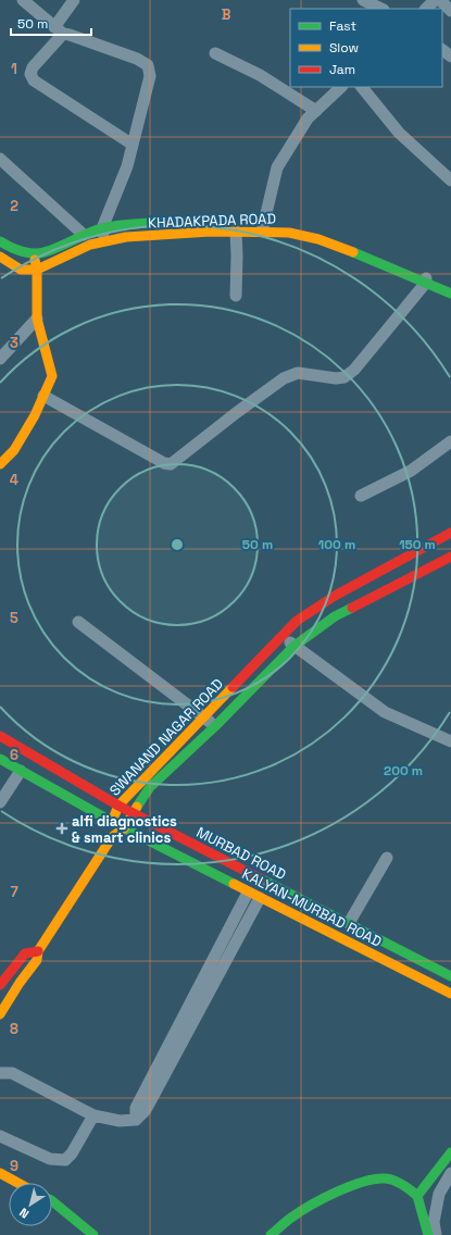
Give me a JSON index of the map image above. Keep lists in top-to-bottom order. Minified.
{"streets":{"main road":["KHADAKPADA ROAD","SWANAND NAGAR ROAD","MURBAD ROAD","KALYAN-MURBAD ROAD"]},"crossings":[["SWANAND NAGAR ROAD","MURBAD ROAD"],["SWANAND NAGAR ROAD","KALYAN-MURBAD ROAD"]],"places":{"health":["alfi diagnostics & smart clinics"]},"legend":["Fast","Slow","Jam"],"scale_bar":"50 m","north":"bottom left","grid":{"columns":["B"],"rows":["1","2","3","4","5","6","7","8","9"]},"rings":["50 m","100 m","150 m","200 m"]}
